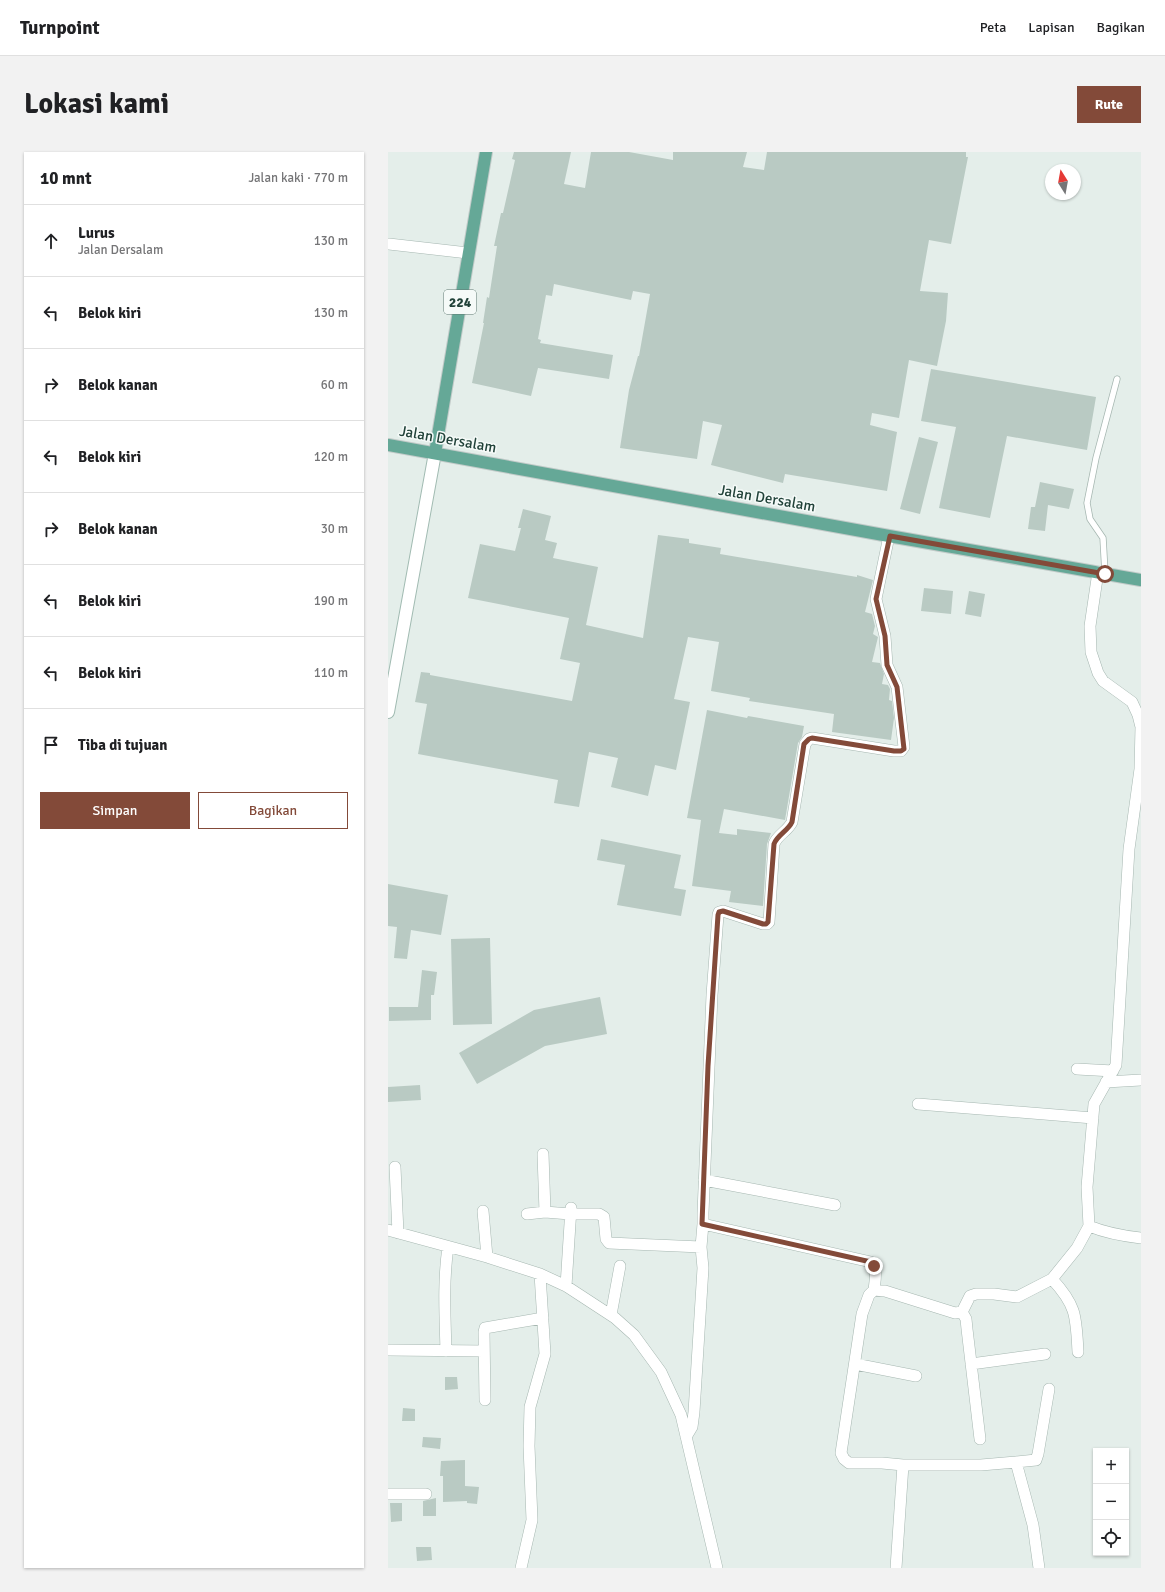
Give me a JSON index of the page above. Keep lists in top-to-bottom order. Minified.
{"streets":{"main road":["224","Jalan Dersalam"]},"crossings":[["224","Jalan Dersalam"]],"north":"top","page":{"header":"Turnpoint","nav":["Peta","Lapisan","Bagikan"],"buttons":["Rute",["Simpan","Bagikan"]],"title":"Lokasi kami","heading":["10 mnt","Jalan kaki · 770 m"],"list":[["Lurus","Jalan Dersalam","130 m"],["Belok kiri","130 m"],["Belok kanan","60 m"],["Belok kiri","120 m"],["Belok kanan","30 m"],["Belok kiri","190 m"],["Belok kiri","110 m"],"Tiba di tujuan"],"map_buttons":["+","−"]}}
